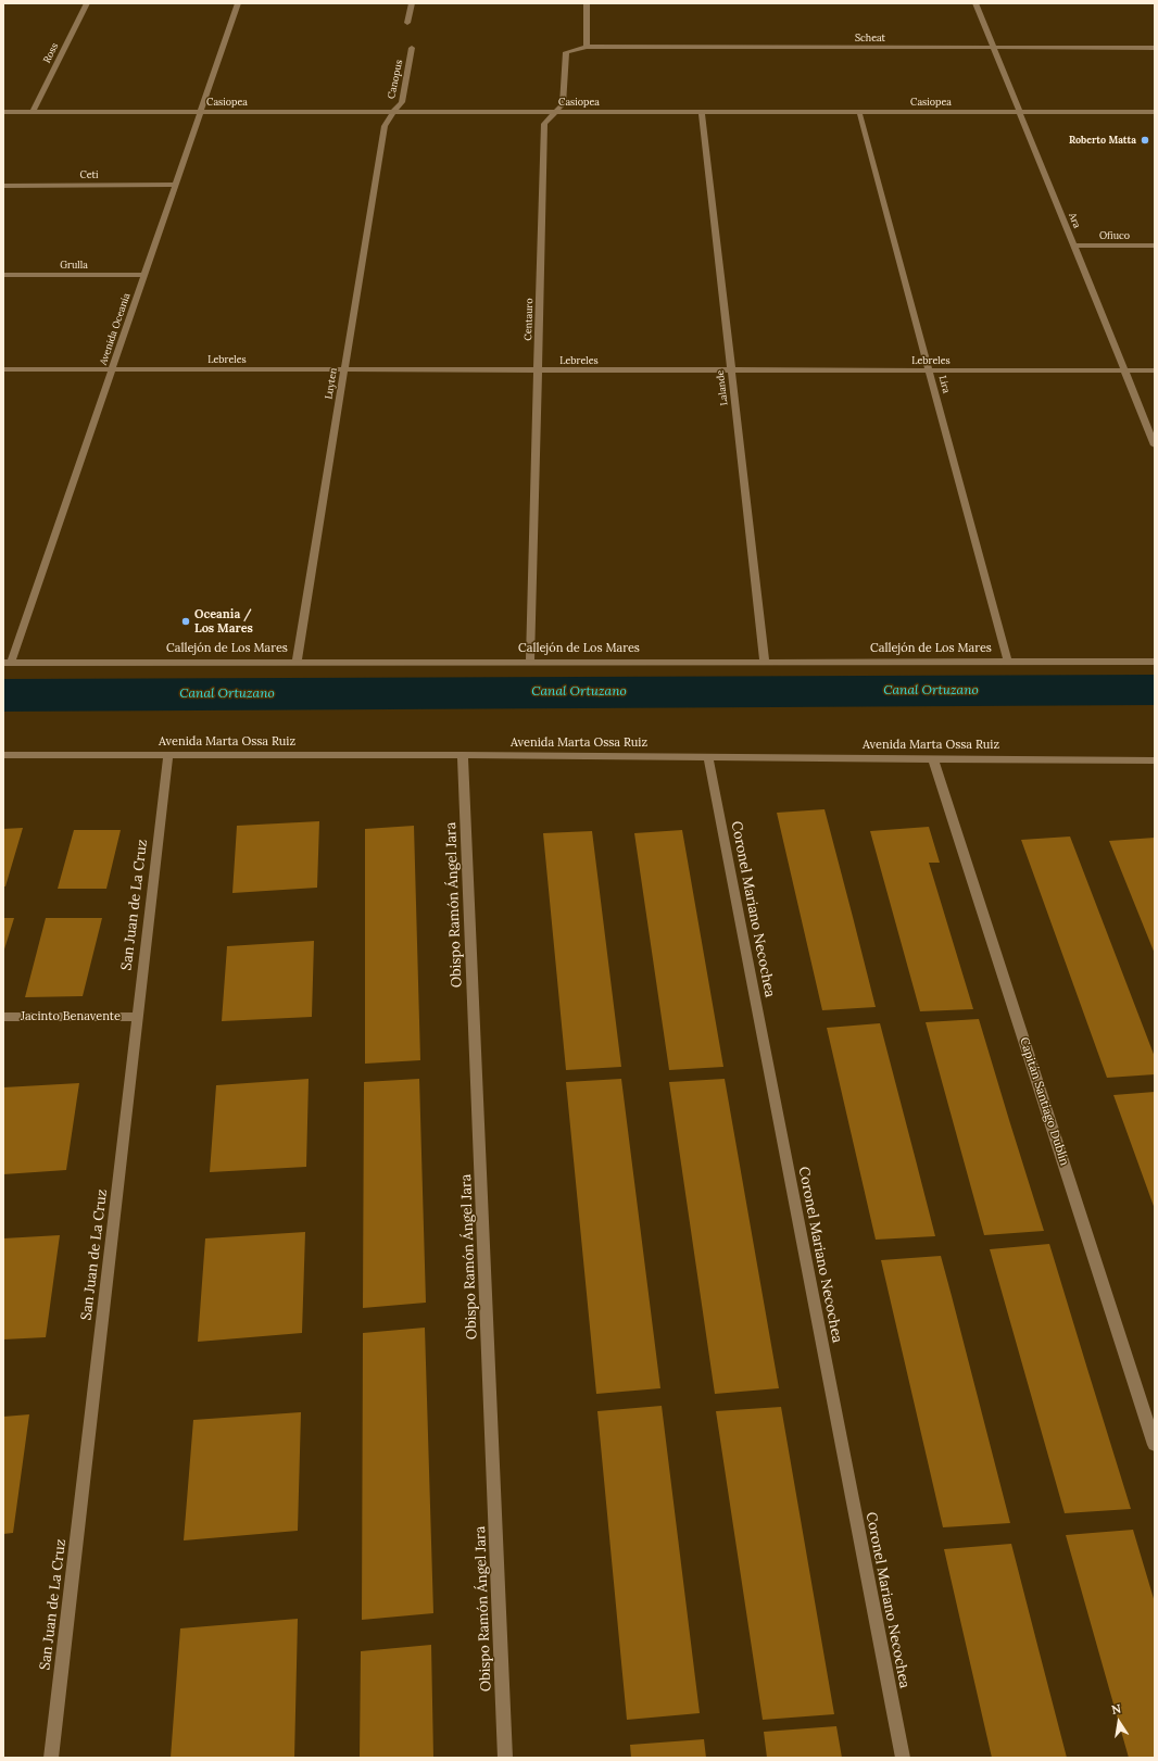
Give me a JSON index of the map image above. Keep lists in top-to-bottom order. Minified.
{"streets":{"street":["Scheat","Ross","Canopus","Casiopea","Ceti","Ara","Ofiuco","Grulla","Centauro","Avenida Oceanía","Lebreles","Luyten","Lira","Lalande","Callejón de Los Mares","Avenida Marta Ossa Ruiz","San Juan de La Cruz","Obispo Ramón Ángel Jara","Coronel Mariano Necochea","Jacinto Benavente","Capitán Santiago Dublín"]},"crossings":[["Scheat","Ara"],["Scheat","Centauro"],["Ross","Casiopea"],["Canopus","Casiopea"],["Canopus","Luyten"],["Casiopea","Ara"],["Casiopea","Centauro"],["Casiopea","Avenida Oceanía"],["Casiopea","Luyten"],["Casiopea","Lira"],["Casiopea","Lalande"],["Ceti","Avenida Oceanía"],["Ara","Ofiuco"],["Ara","Lebreles"],["Grulla","Avenida Oceanía"],["Centauro","Lebreles"],["Centauro","Callejón de Los Mares"],["Avenida Oceanía","Lebreles"],["Avenida Oceanía","Callejón de Los Mares"],["Lebreles","Luyten"],["Lebreles","Lira"],["Lebreles","Lalande"],["Luyten","Callejón de Los Mares"],["Lira","Callejón de Los Mares"],["Lalande","Callejón de Los Mares"],["Avenida Marta Ossa Ruiz","San Juan de La Cruz"],["Avenida Marta Ossa Ruiz","Obispo Ramón Ángel Jara"],["Avenida Marta Ossa Ruiz","Coronel Mariano Necochea"],["Avenida Marta Ossa Ruiz","Capitán Santiago Dublín"],["San Juan de La Cruz","Jacinto Benavente"]],"water":["Canal Ortuzano"],"places":["Roberto Matta","Oceania / Los Mares"],"north":"top"}
